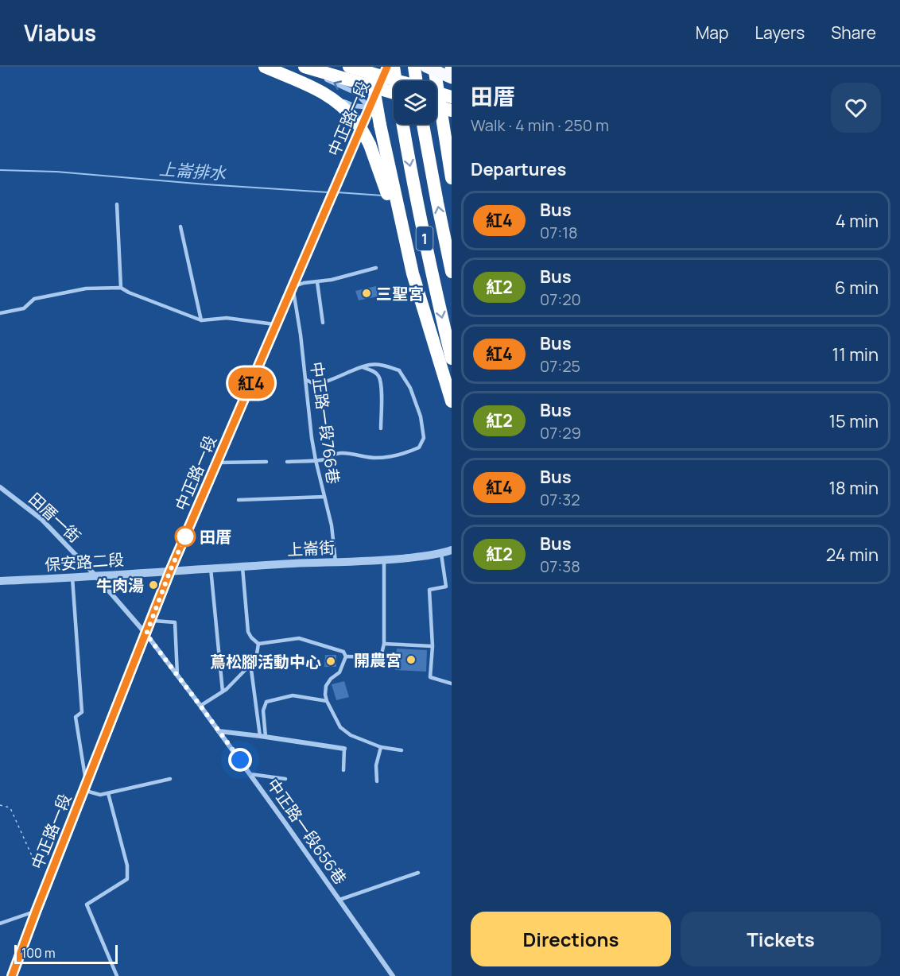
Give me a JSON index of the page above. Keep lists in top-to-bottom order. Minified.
{"streets":{"highway":["1"],"main road":["中正路一段"],"street":["田厝一街","上崙街","保安路二段","中正路一段656巷"],"lane":["中正路一段766巷"]},"crossings":[["中正路一段","中正路一段766巷"],["中正路一段","田厝一街"],["中正路一段","上崙街"],["中正路一段","保安路二段"],["中正路一段","中正路一段656巷"],["中正路一段766巷","上崙街"],["田厝一街","保安路二段"],["田厝一街","中正路一段656巷"],["上崙街","保安路二段"]],"water":["上崙排水"],"places":["三聖宮","田厝","牛肉湯","開農宮","蔦松腳活動中心"],"lines":["bus line 紅4"],"scale_bar":"100 m","page":{"header":"Viabus","nav":["Map","Layers","Share"],"on_map":"紅4","heading":[["田厝","Walk · 4 min · 250 m"],"Departures"],"list":[{"mark":"紅4","name":"Bus","note":"07:18","value":"4 min"},{"mark":"紅2","name":"Bus","note":"07:20","value":"6 min"},{"mark":"紅4","name":"Bus","note":"07:25","value":"11 min"},{"mark":"紅2","name":"Bus","note":"07:29","value":"15 min"},{"mark":"紅4","name":"Bus","note":"07:32","value":"18 min"},{"mark":"紅2","name":"Bus","note":"07:38","value":"24 min"}],"buttons":["Directions","Tickets"],"scale":"100 m"}}
